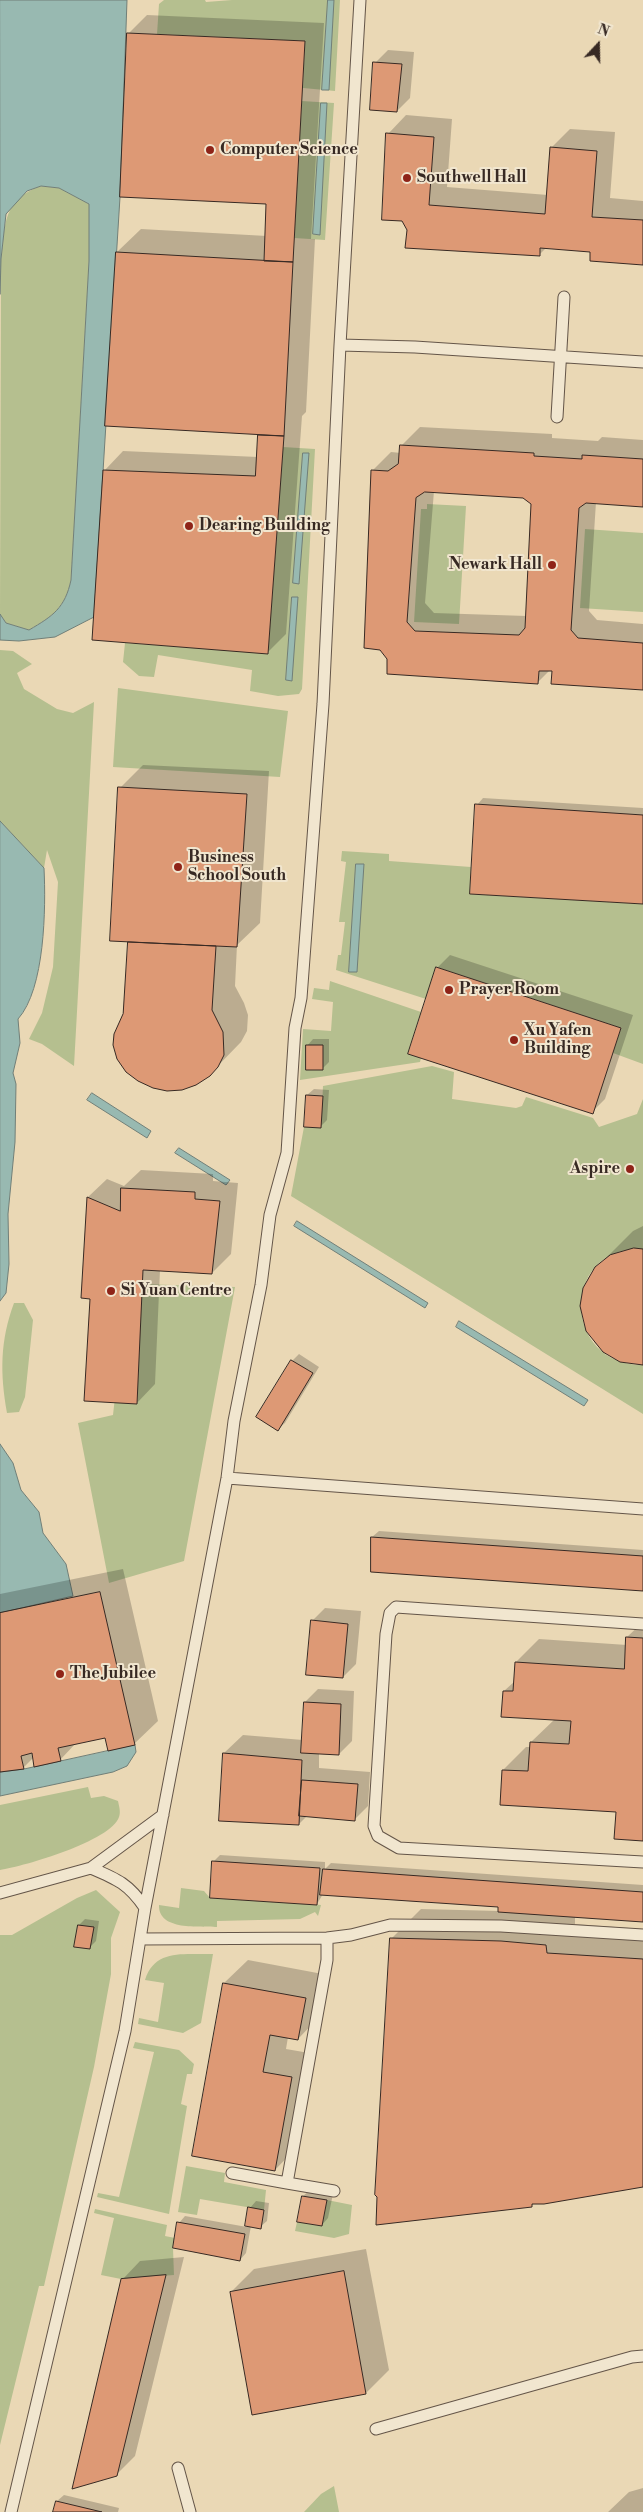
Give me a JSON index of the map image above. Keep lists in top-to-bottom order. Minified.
{"places":["Computer Science","Southwell Hall","Dearing Building","Newark Hall","Business School South","Prayer Room","Xu Yafen Building","Aspire","Si Yuan Centre","The Jubilee"],"north":"top"}
